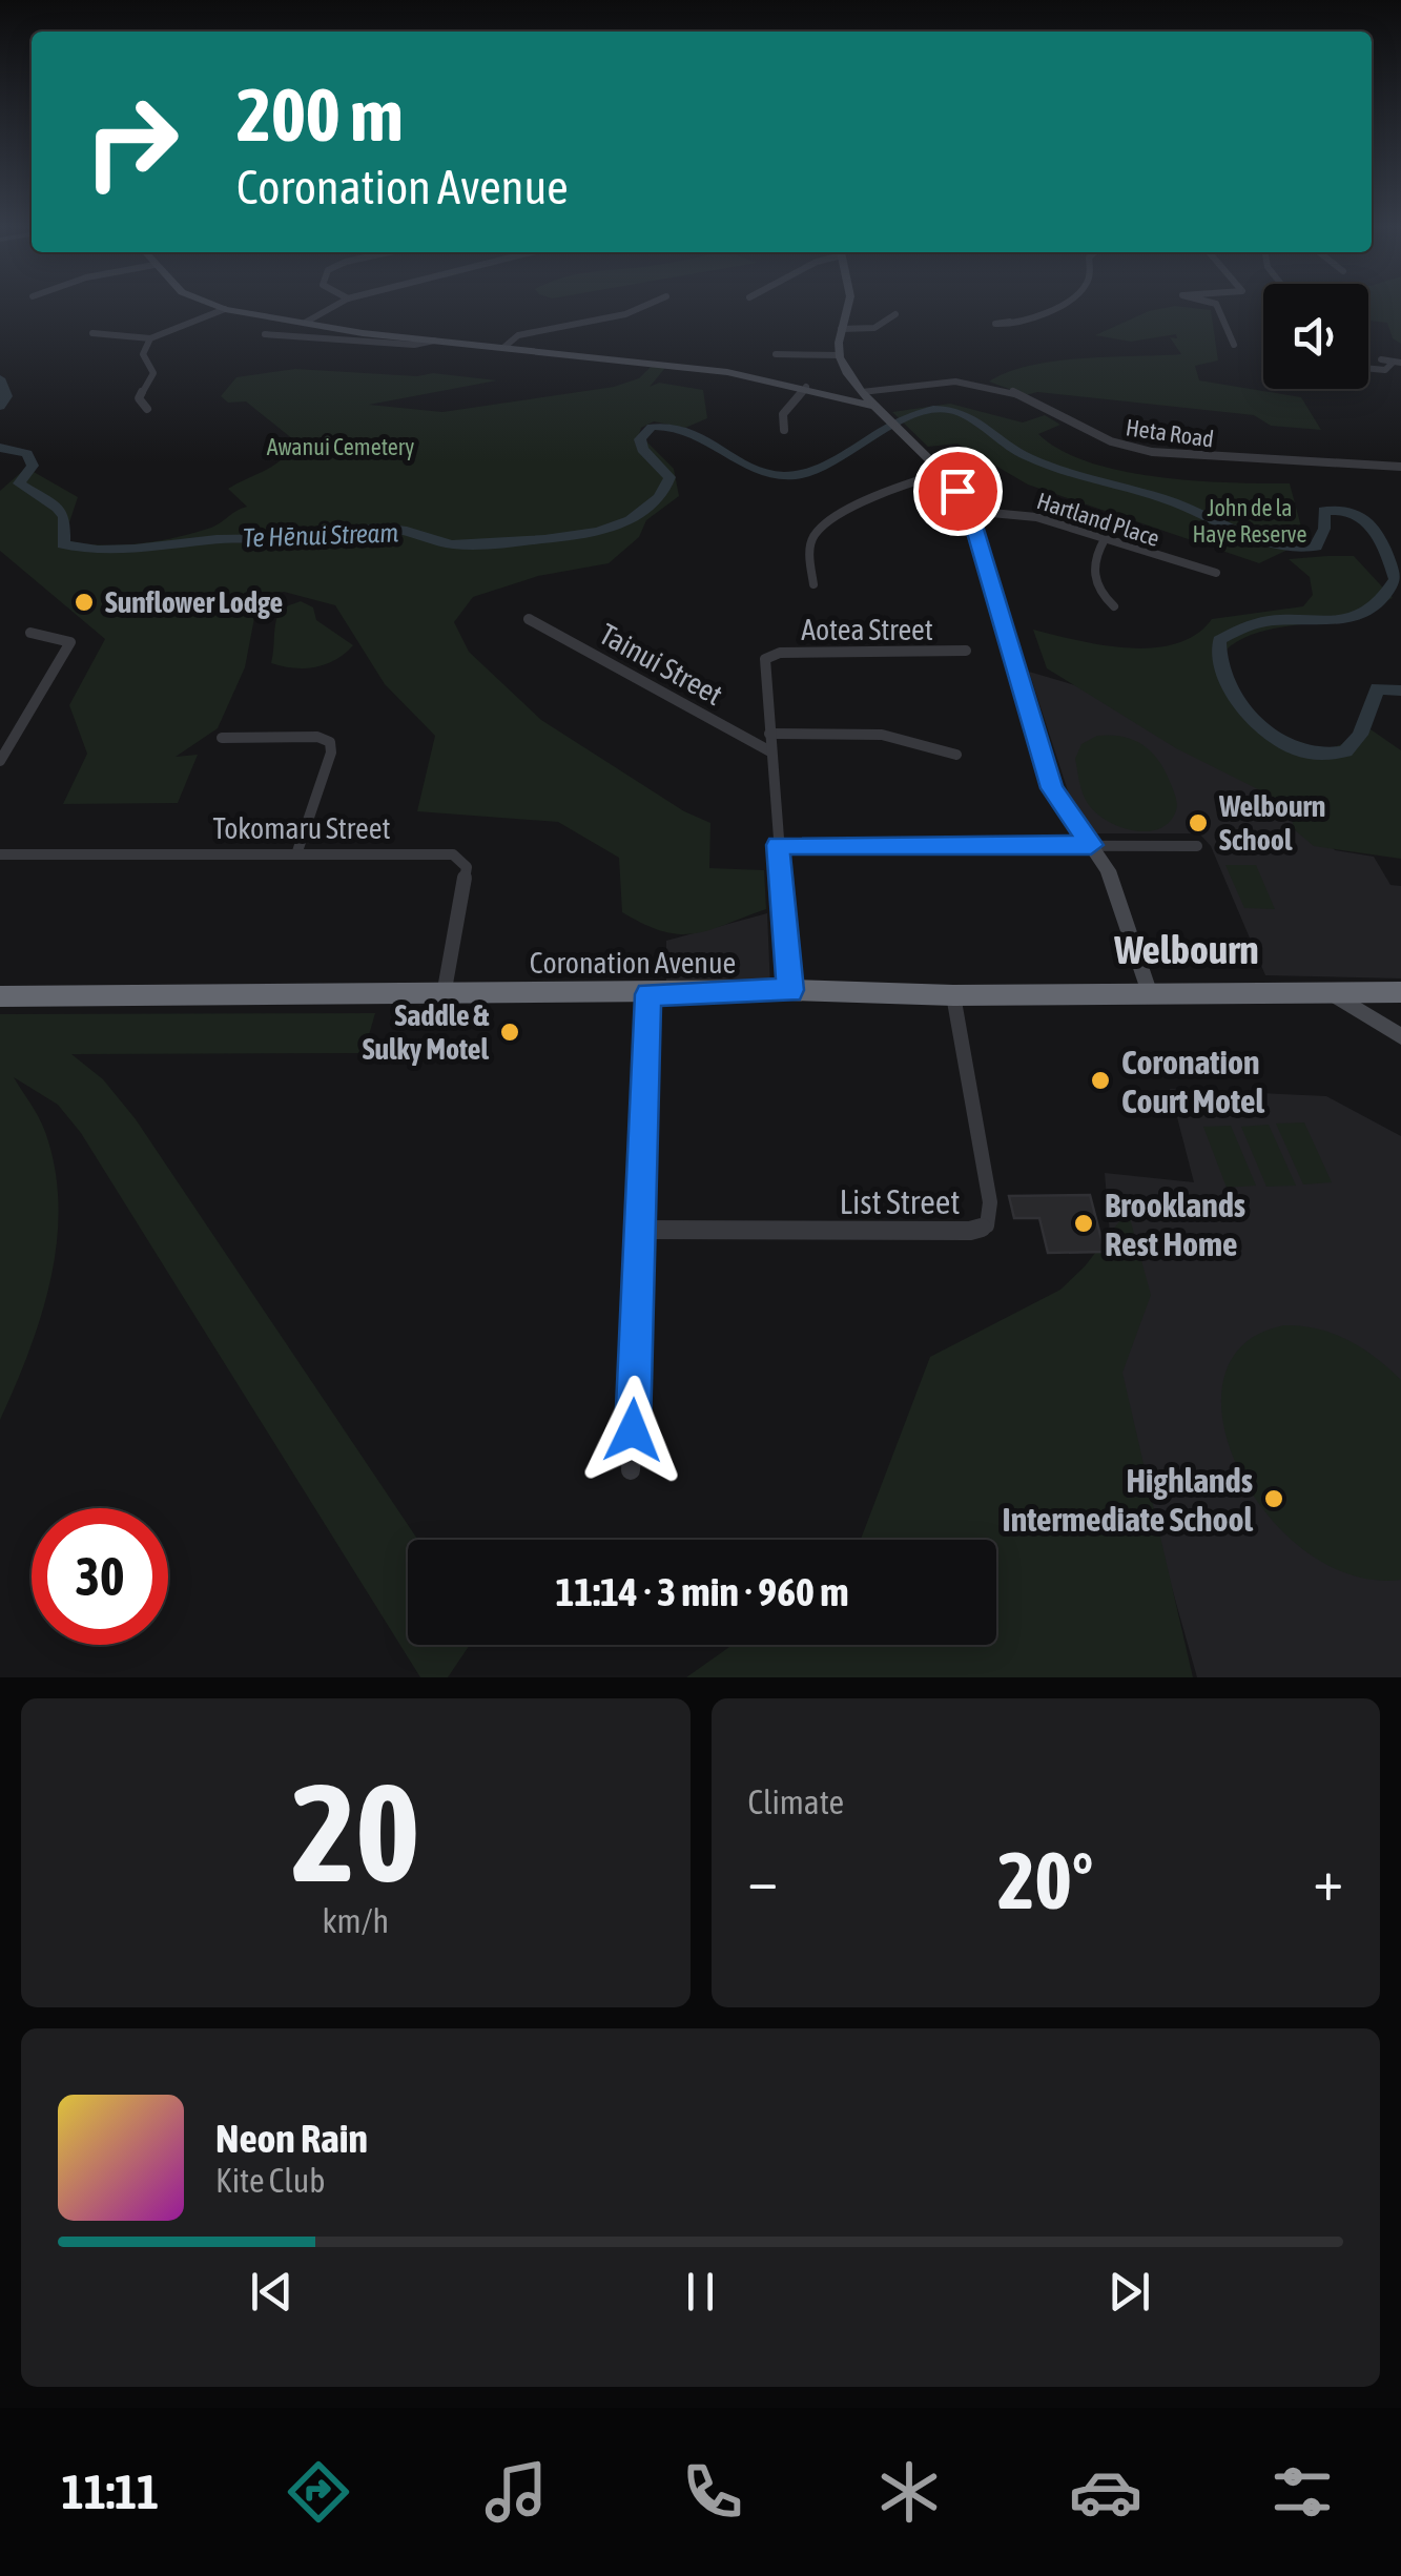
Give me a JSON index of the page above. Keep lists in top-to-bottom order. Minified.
{"streets":{"highway":["Coronation Avenue"],"street":["Heta Road","Hartland Place","Aotea Street","Tainui Street","Tokomaru Street","List Street"]},"crossings":[["Tokomaru Street","Coronation Avenue"],["Coronation Avenue","List Street"]],"districts":["Welbourn"],"water":["Te Hēnui Stream"],"parks":["Awanui Cemetery","John de la Haye Reserve"],"places":["Sunflower Lodge","Welbourn School","Saddle & Sulky Motel","Coronation Court Motel","Brooklands Rest Home","Highlands Intermediate School"],"page":{"turn":["200 m","Coronation Avenue"],"limit":"30","trip":"11:14 · 3 min · 960 m","tile":[["20","km/h"],"Climate"],"heat":["−","20°","+"],"song":["Neon Rain","Kite Club"],"tabs":"11:11"}}
